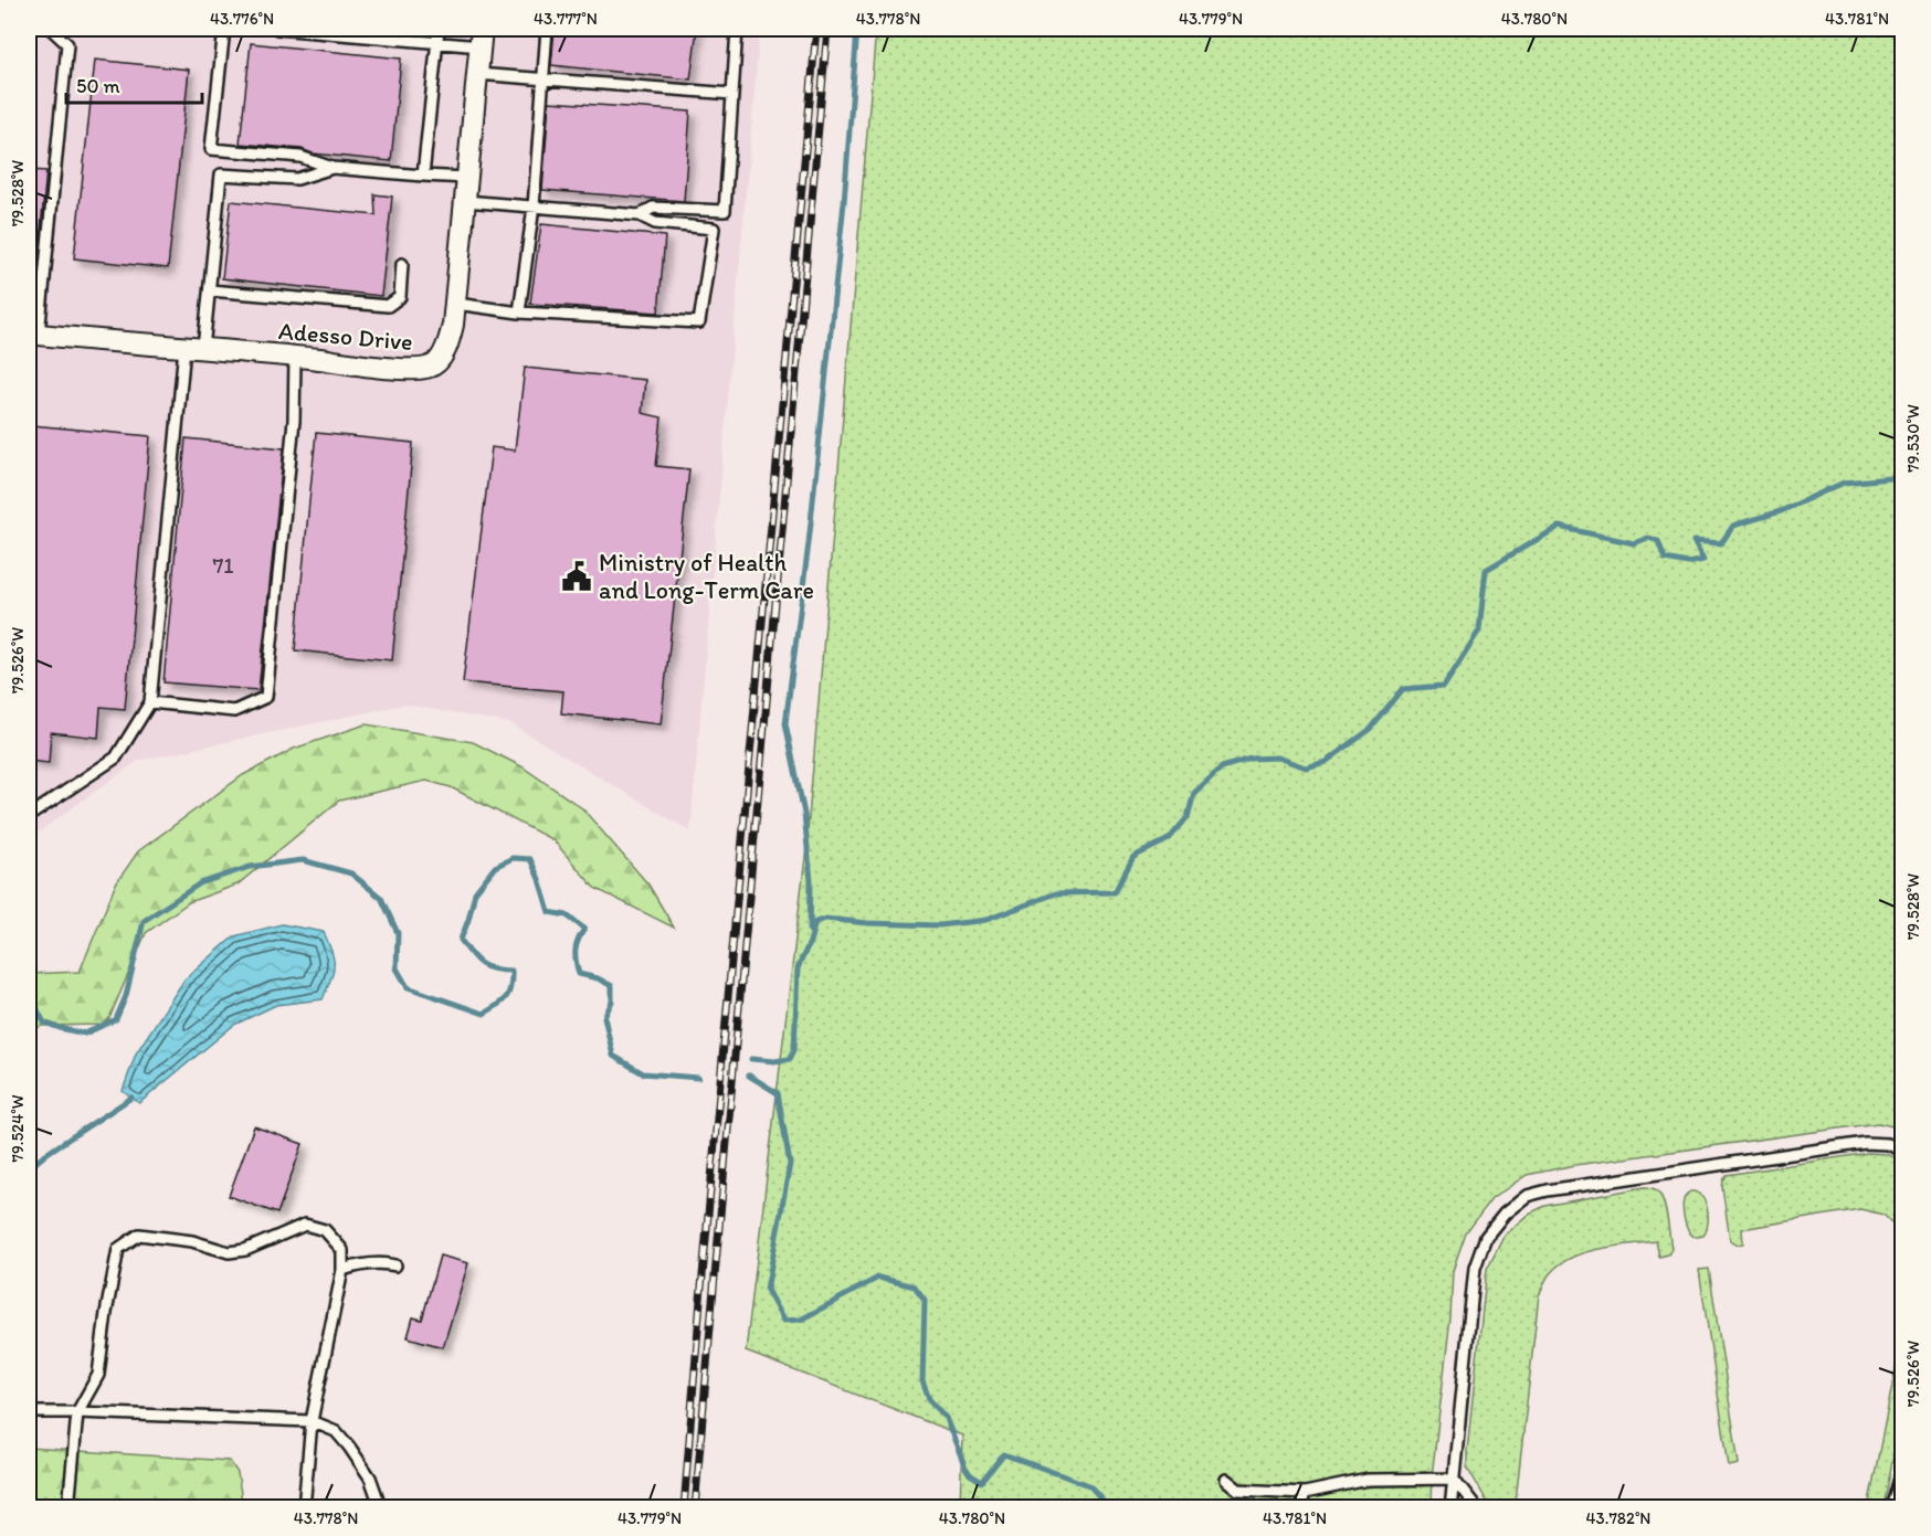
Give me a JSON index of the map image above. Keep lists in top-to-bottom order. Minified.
{"streets":{"street":["Adesso Drive"]},"places":{"public building":["Ministry of Health and Long-Term Care"]},"house_numbers":["71"],"scale_bar":"50 m","coordinates":["43.776°N","43.777°N","43.778°N","43.779°N","43.780°N","43.781°N","79.528°W","79.530°W","79.526°W","79.524°W","43.782°N"]}
